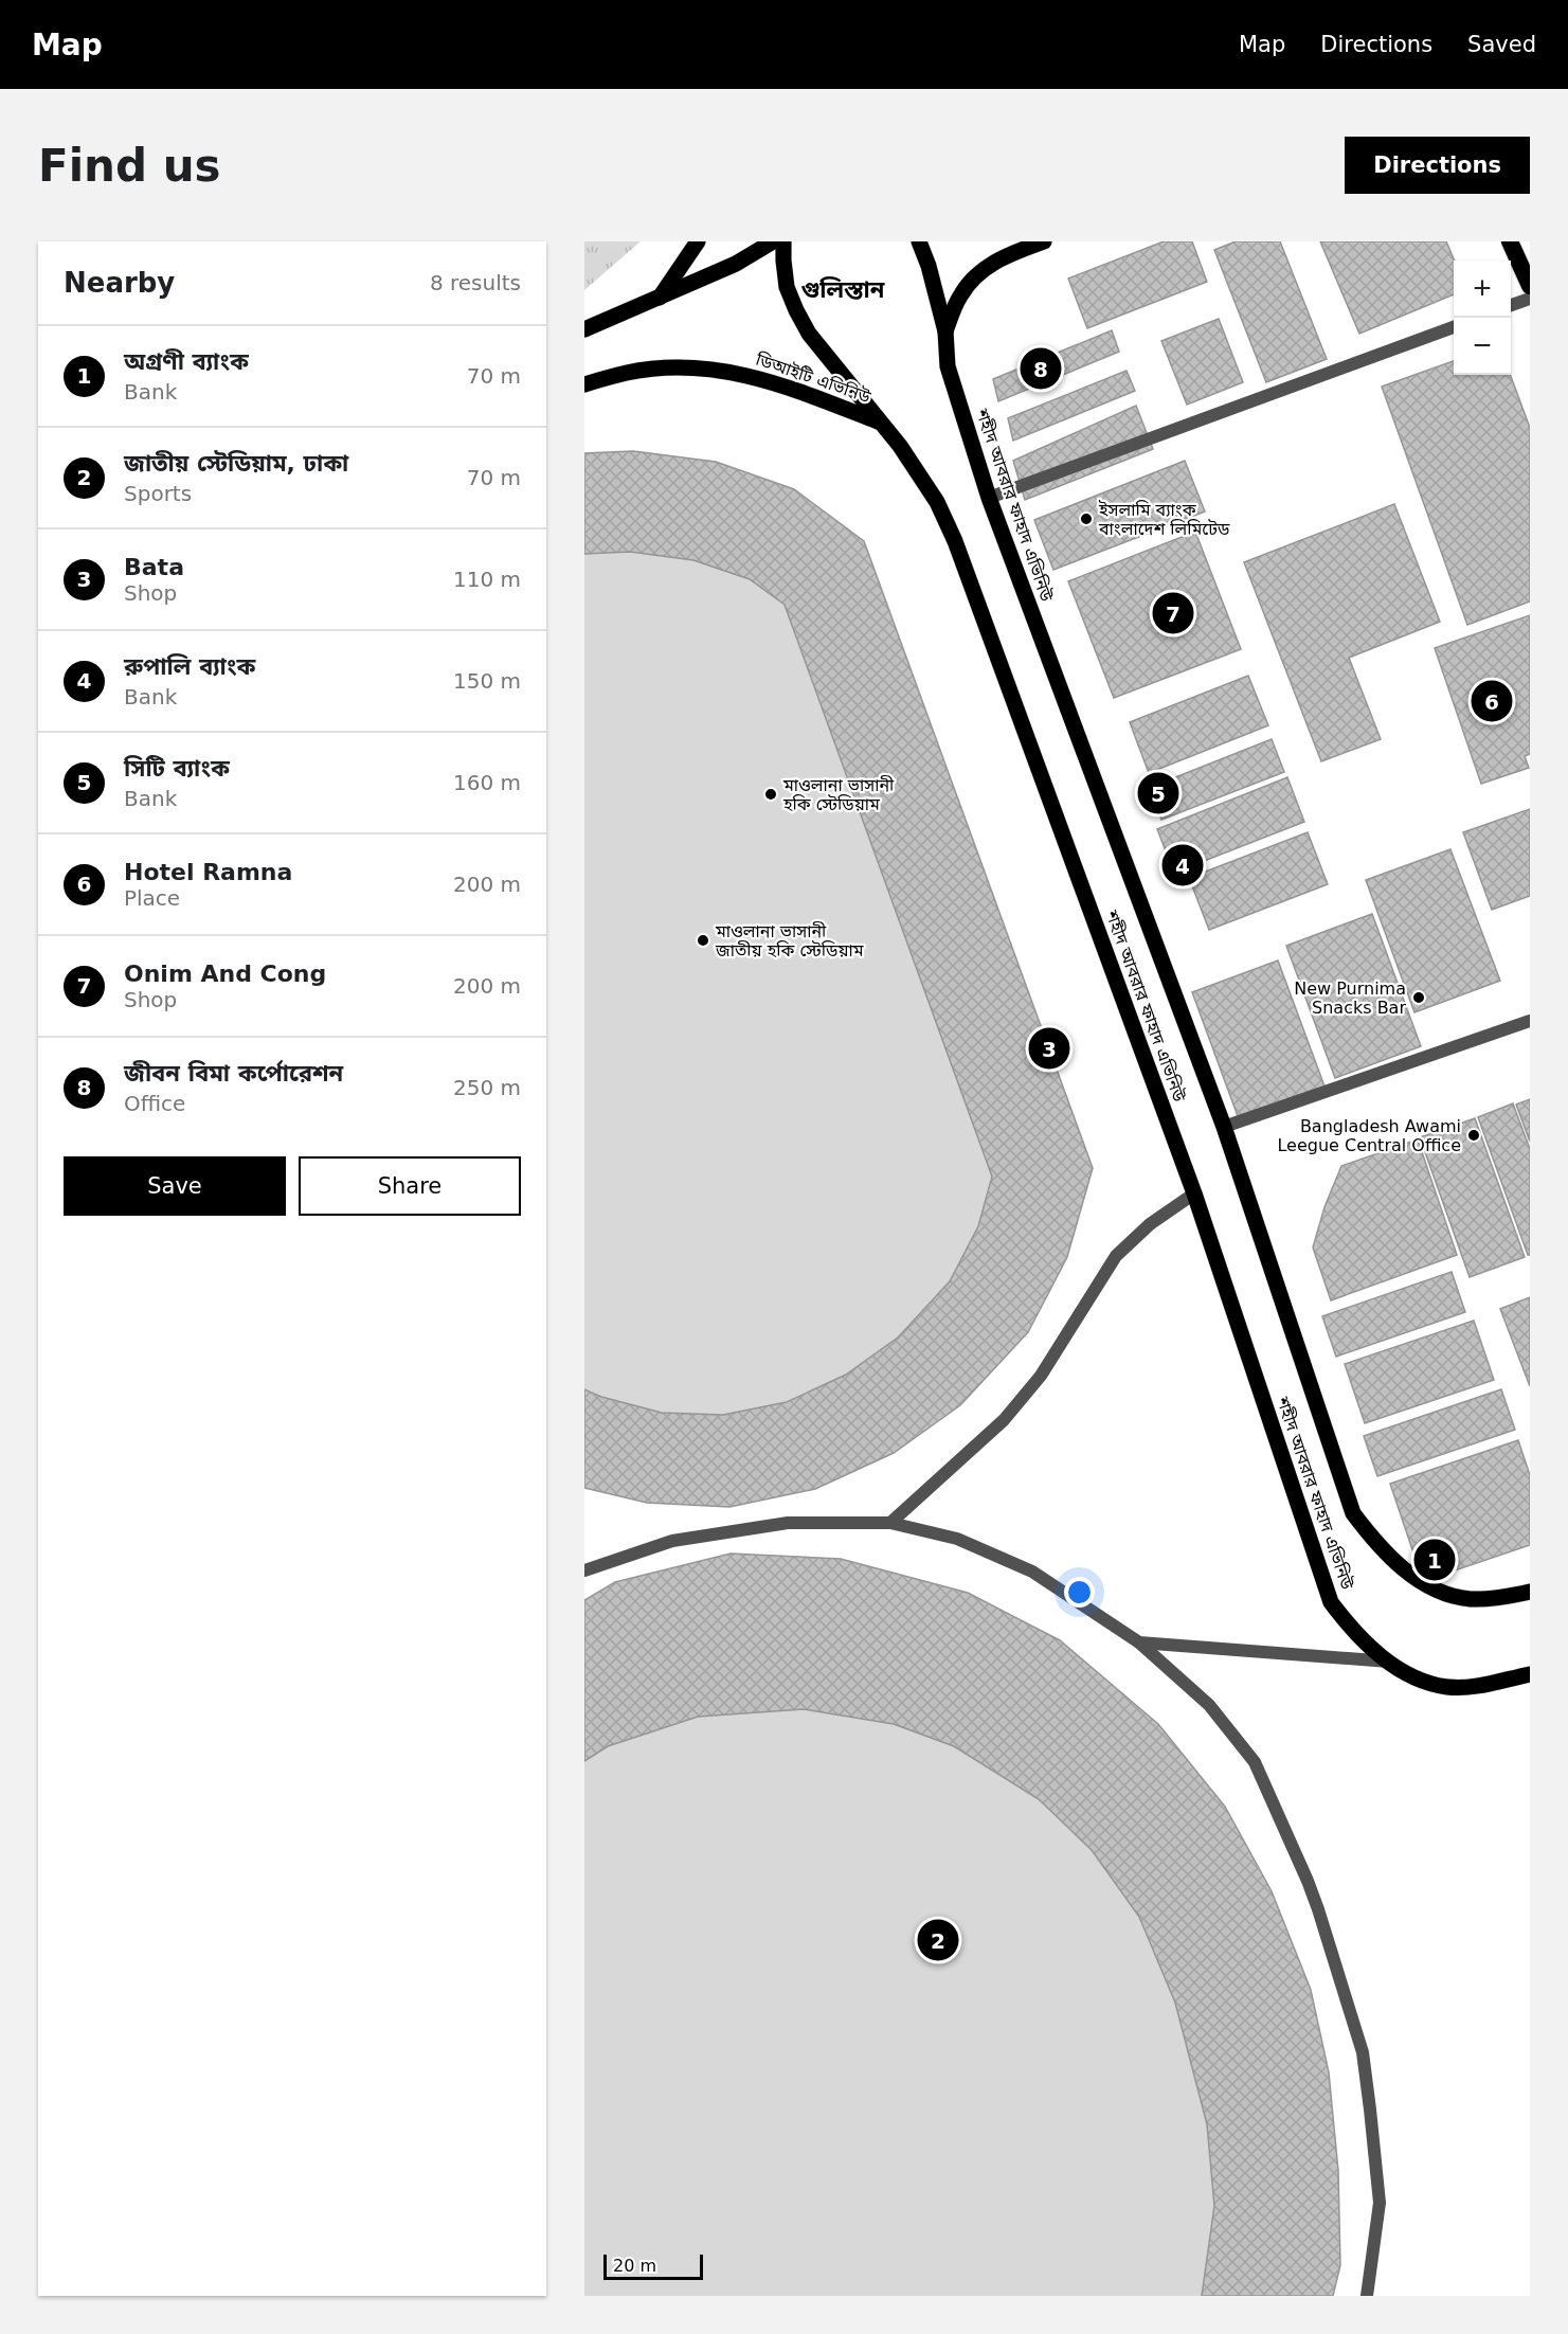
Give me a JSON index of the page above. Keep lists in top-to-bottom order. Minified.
{"streets":{"main road":["ডিআইটি এভিনিউ","শহীদ আবরার ফাহাদ এভিনিউ"]},"crossings":[["ডিআইটি এভিনিউ","শহীদ আবরার ফাহাদ এভিনিউ"]],"districts":["গুলিস্তান"],"places":["ইসলামি ব্যাংক বাংলাদেশ লিমিটেড","মাওলানা ভাসানী হকি স্টেডিয়াম","মাওলানা ভাসানী জাতীয় হকি স্টেডিয়াম","New Purnima Snacks Bar","Bangladesh Awami Leegue Central Office"],"scale_bar":"20 m","page":{"header":"Map","nav":["Map","Directions","Saved"],"buttons":["Directions",["Save","Share"]],"title":"Find us","heading":["Nearby","8 results"],"map_buttons":["+","−"],"list":[{"mark":"1","name":"অগ্রণী ব্যাংক","note":"Bank","value":"70 m"},{"mark":"2","name":"জাতীয় স্টেডিয়াম, ঢাকা","note":"Sports","value":"70 m"},{"mark":"3","name":"Bata","note":"Shop","value":"110 m"},{"mark":"4","name":"রুপালি ব্যাংক","note":"Bank","value":"150 m"},{"mark":"5","name":"সিটি ব্যাংক","note":"Bank","value":"160 m"},{"mark":"6","name":"Hotel Ramna","note":"Place","value":"200 m"},{"mark":"7","name":"Onim And Cong","note":"Shop","value":"200 m"},{"mark":"8","name":"জীবন বিমা কর্পোরেশন","note":"Office","value":"250 m"}],"pins":["8","7","6","5","4","3","1","2"],"scale":"20 m"}}
